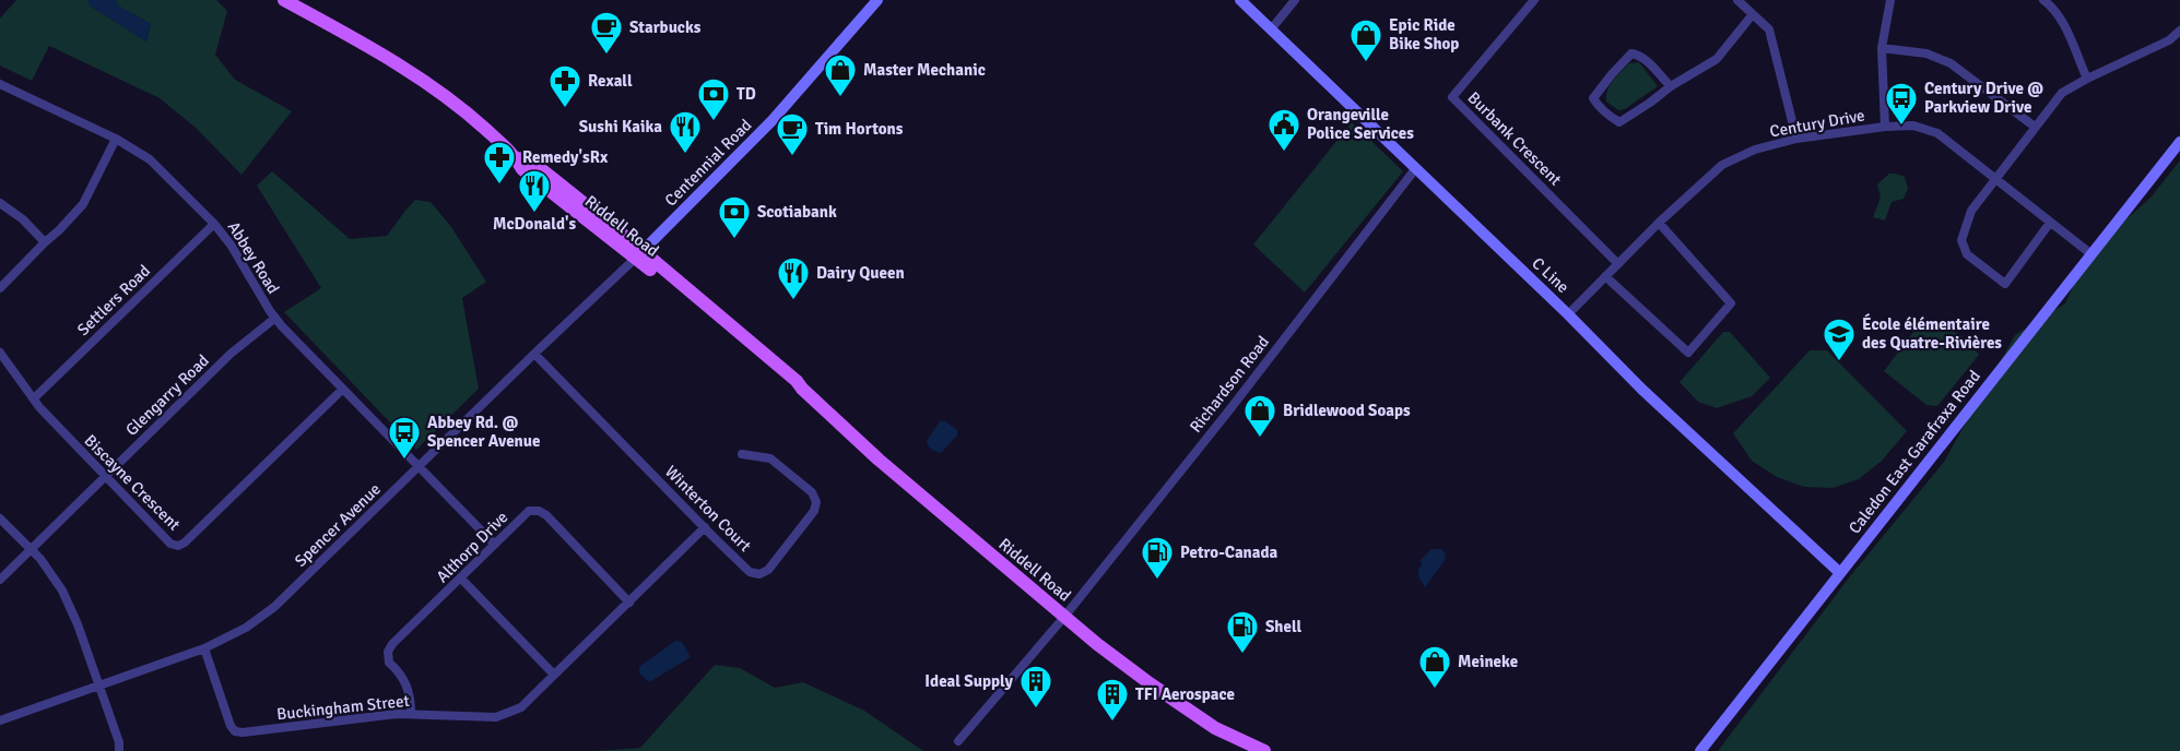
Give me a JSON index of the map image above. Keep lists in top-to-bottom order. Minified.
{"streets":{"main road":["Riddell Road"],"street":["Century Drive","Burbank Crescent","Centennial Road","Abbey Road","C Line","Settlers Road","Richardson Road","Glengarry Road","Caledon East Garafraxa Road","Biscayne Crescent","Winterton Court","Spencer Avenue","Althorp Drive","Buckingham Street"]},"crossings":[["Century Drive","Burbank Crescent"],["Century Drive","C Line"],["Century Drive","Caledon East Garafraxa Road"],["Centennial Road","Riddell Road"],["Centennial Road","Spencer Avenue"],["Riddell Road","Richardson Road"],["Riddell Road","Spencer Avenue"],["Abbey Road","Settlers Road"],["Abbey Road","Glengarry Road"],["Abbey Road","Biscayne Crescent"],["Abbey Road","Spencer Avenue"],["Abbey Road","Althorp Drive"],["C Line","Richardson Road"],["C Line","Caledon East Garafraxa Road"],["Settlers Road","Biscayne Crescent"],["Glengarry Road","Biscayne Crescent"],["Winterton Court","Spencer Avenue"],["Winterton Court","Buckingham Street"],["Spencer Avenue","Buckingham Street"],["Althorp Drive","Buckingham Street"]],"places":{"cafe":["Starbucks","Tim Hortons"],"shop":["Epic Ride Bike Shop","Master Mechanic","Bridlewood Soaps","Meineke"],"pharmacy":["Rexall","Remedy'sRx"],"bank":["TD","Scotiabank"],"bus stop":["Century Drive @ Parkview Drive","Abbey Rd. @ Spencer Avenue"],"public building":["Orangeville Police Services"],"restaurant":["Sushi Kaika","McDonald's","Dairy Queen"],"school or university":["École élémentaire des Quatre-Rivières"],"fuel station":["Petro-Canada","Shell"],"building":["Ideal Supply","TFI Aerospace"]}}
